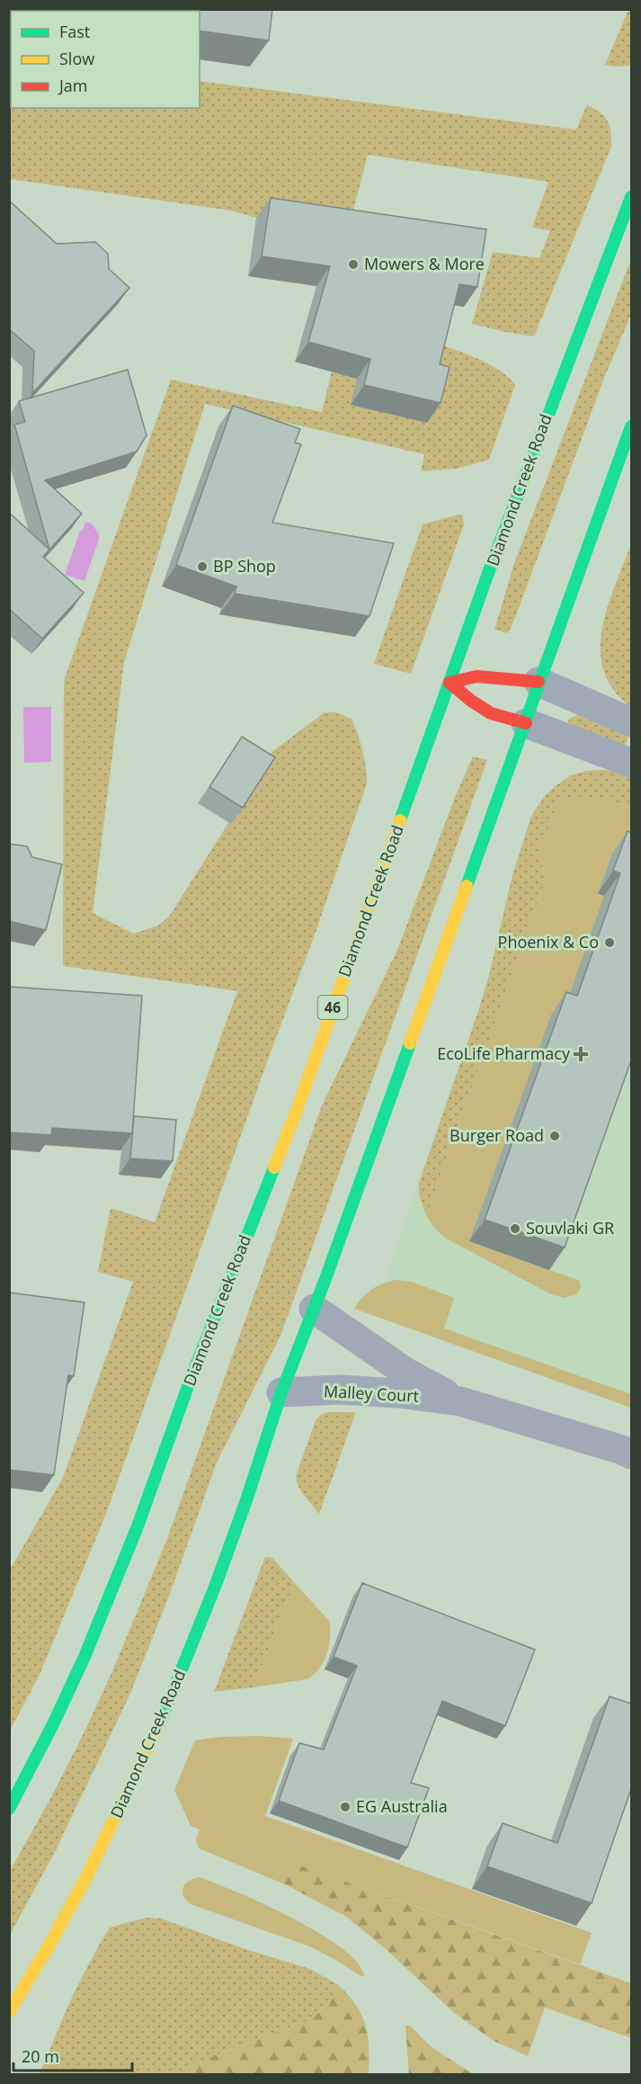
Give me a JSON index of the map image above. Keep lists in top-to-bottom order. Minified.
{"streets":{"main road":["Diamond Creek Road","46"],"street":["Malley Court"]},"crossings":[["Diamond Creek Road","Malley Court"]],"places":{"other":["Mowers & More","BP Shop","Phoenix & Co","Burger Road","Souvlaki GR","EG Australia"],"health":["EcoLife Pharmacy"]},"legend":["Fast","Slow","Jam"],"scale_bar":"20 m"}
